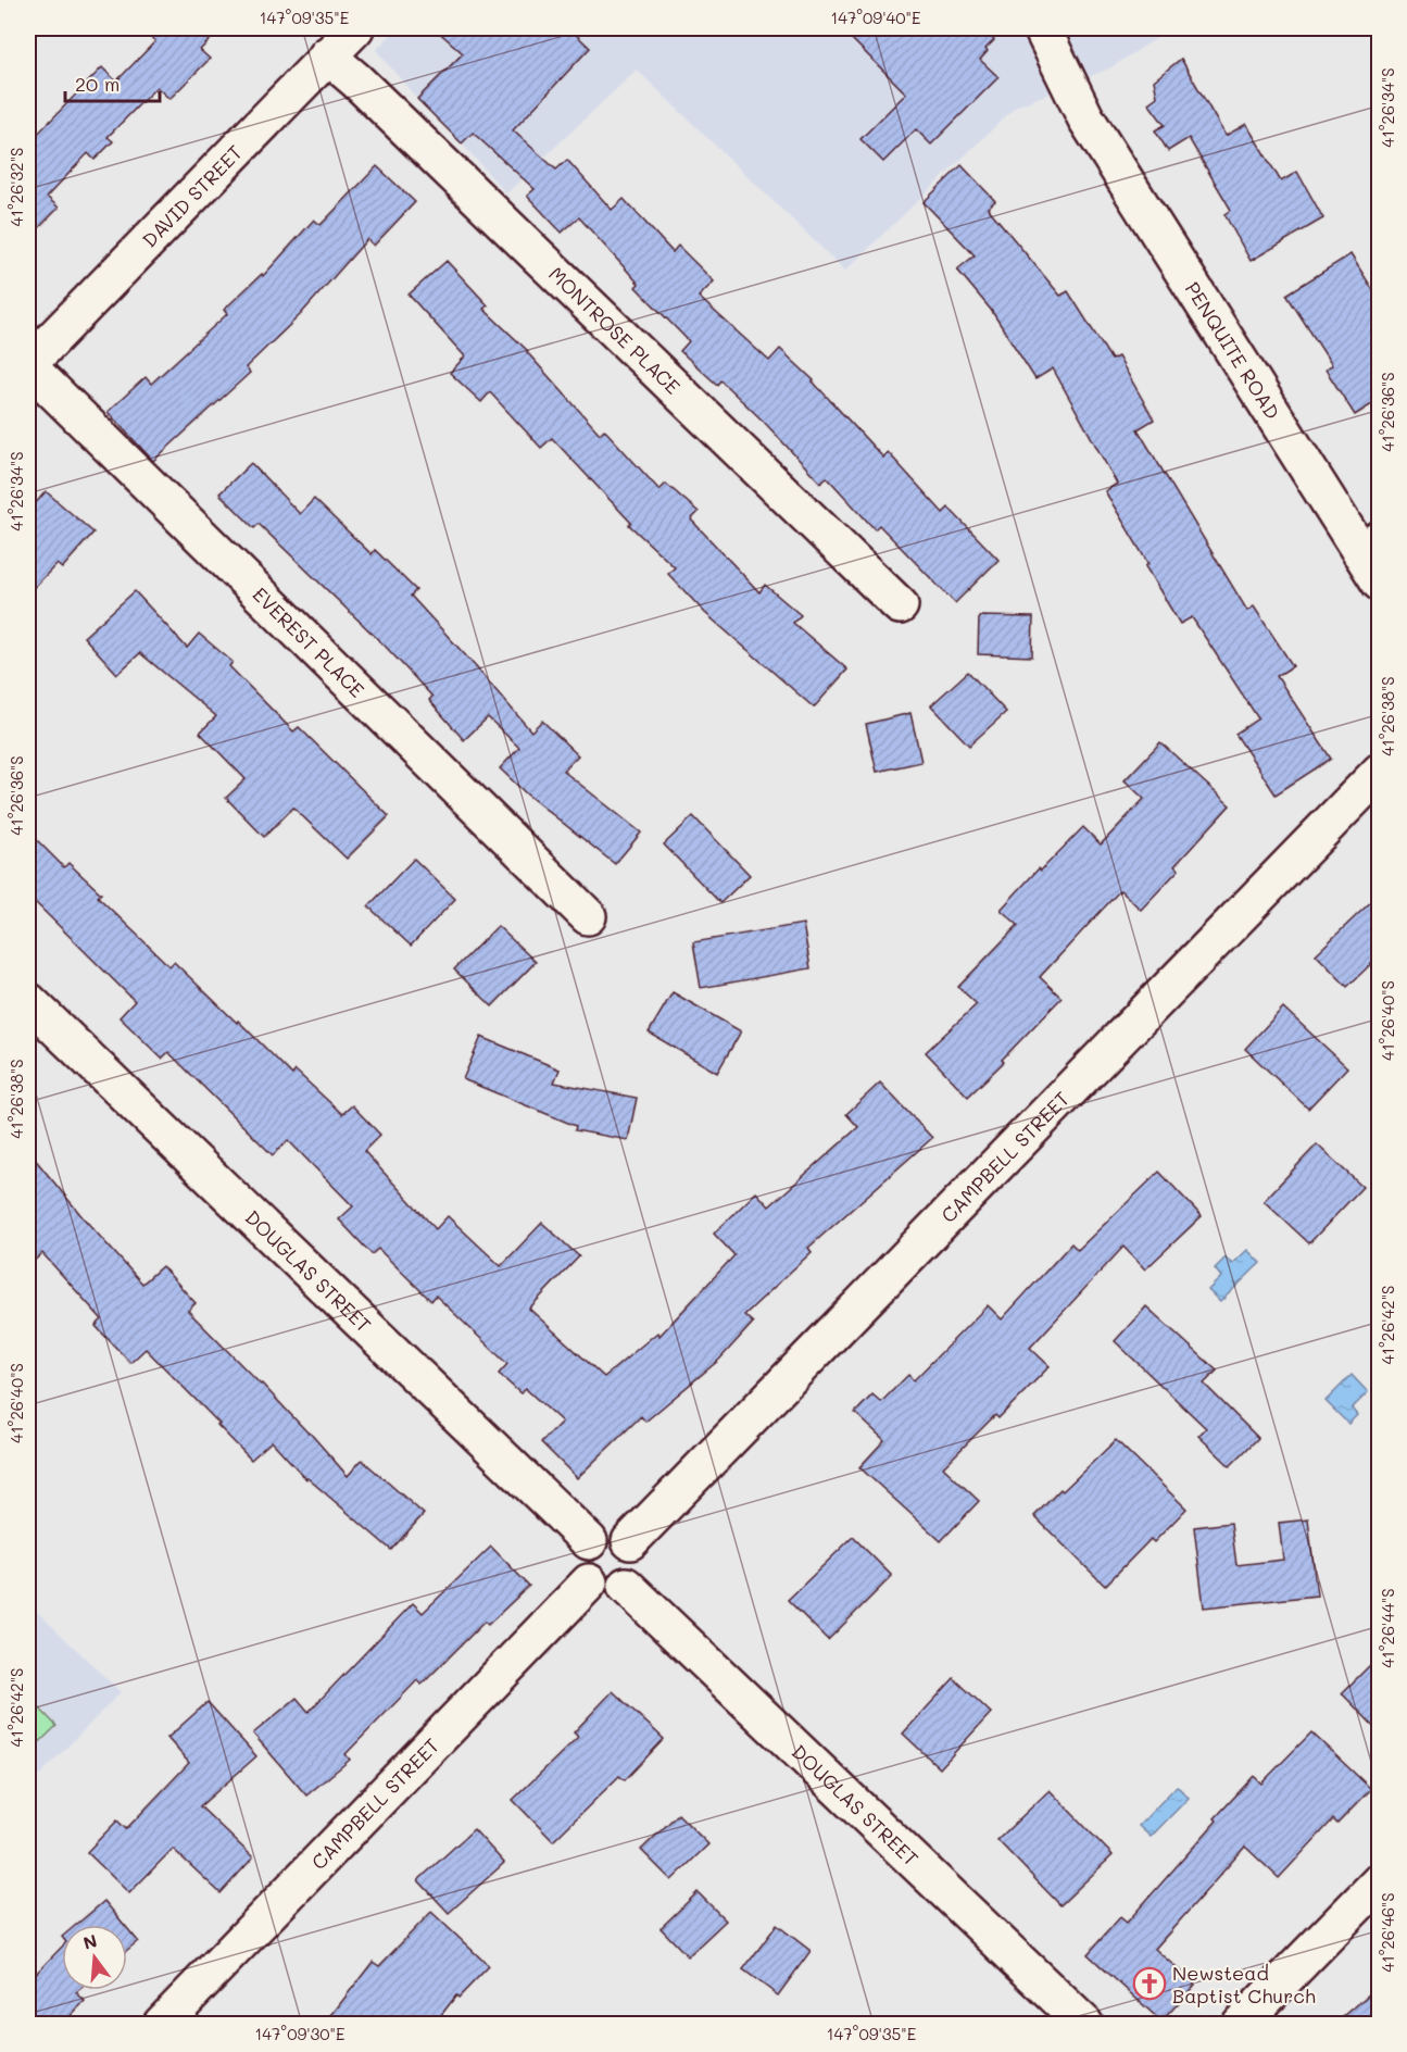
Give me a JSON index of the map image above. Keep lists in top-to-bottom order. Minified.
{"streets":{"street":["DAVID STREET","MONTROSE PLACE","PENQUITE ROAD","EVEREST PLACE","CAMPBELL STREET","DOUGLAS STREET"]},"crossings":[["DAVID STREET","MONTROSE PLACE"],["DAVID STREET","EVEREST PLACE"],["CAMPBELL STREET","DOUGLAS STREET"]],"places":{"church":["Newstead Baptist Church"]},"scale_bar":"20 m","north":"top","coordinates":["147°09'35\"E","147°09'40\"E","41°26'34\"S","41°26'32\"S","41°26'36\"S","41°26'38\"S","41°26'40\"S","41°26'42\"S","41°26'44\"S","41°26'46\"S","147°09'30\"E"]}
